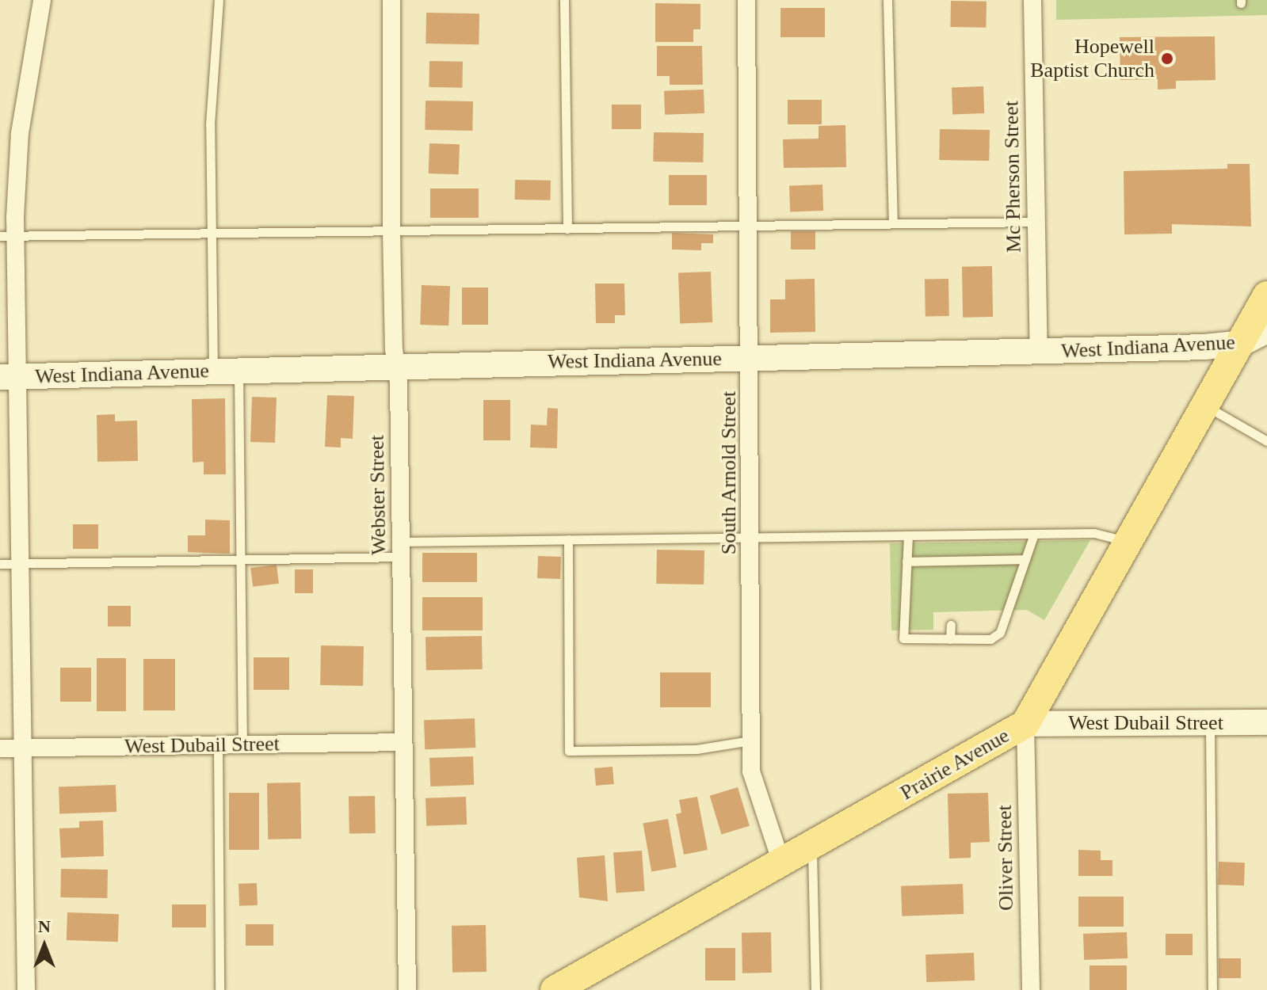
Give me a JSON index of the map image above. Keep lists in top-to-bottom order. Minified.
{"streets":{"main road":["Prairie Avenue"],"street":["Mc Pherson Street","West Indiana Avenue","South Arnold Street","Webster Street","West Dubail Street","Oliver Street"]},"crossings":[["Mc Pherson Street","West Indiana Avenue"],["West Indiana Avenue","South Arnold Street"],["West Indiana Avenue","Webster Street"],["West Indiana Avenue","Prairie Avenue"],["South Arnold Street","Prairie Avenue"],["Webster Street","West Dubail Street"],["West Dubail Street","Prairie Avenue"],["West Dubail Street","Oliver Street"],["Prairie Avenue","Oliver Street"]],"places":["Hopewell Baptist Church"],"north":"top"}
